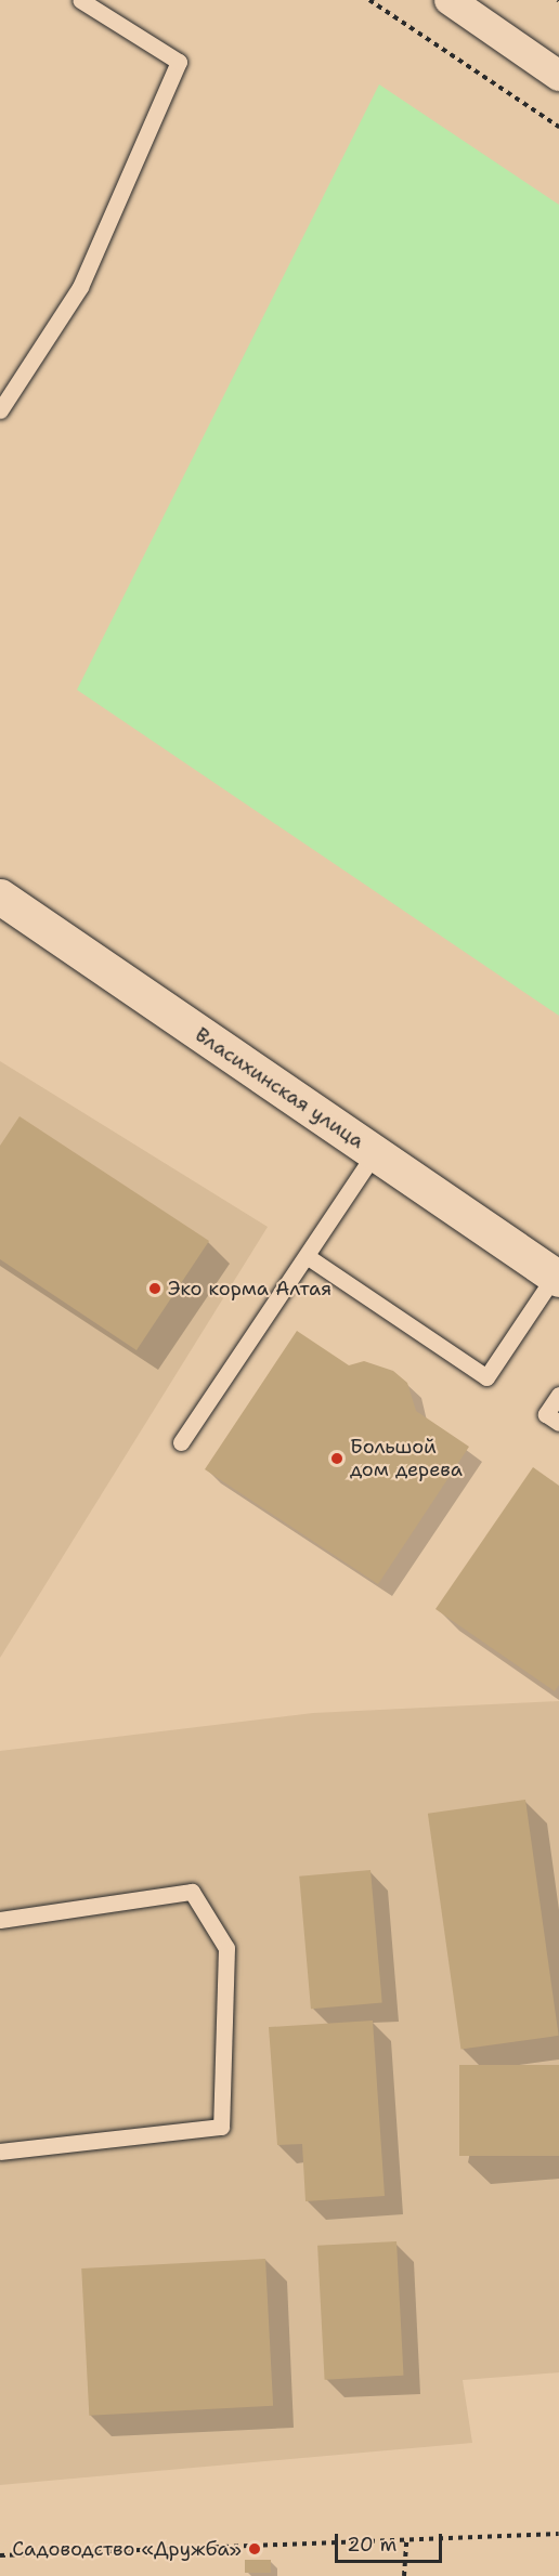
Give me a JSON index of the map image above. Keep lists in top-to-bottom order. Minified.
{"streets":{"highway":["Власихинская улица"]},"places":["Эко корма Алтая","Большой дом дерева","Садоводство «Дружба»"],"scale_bar":"20 m"}
